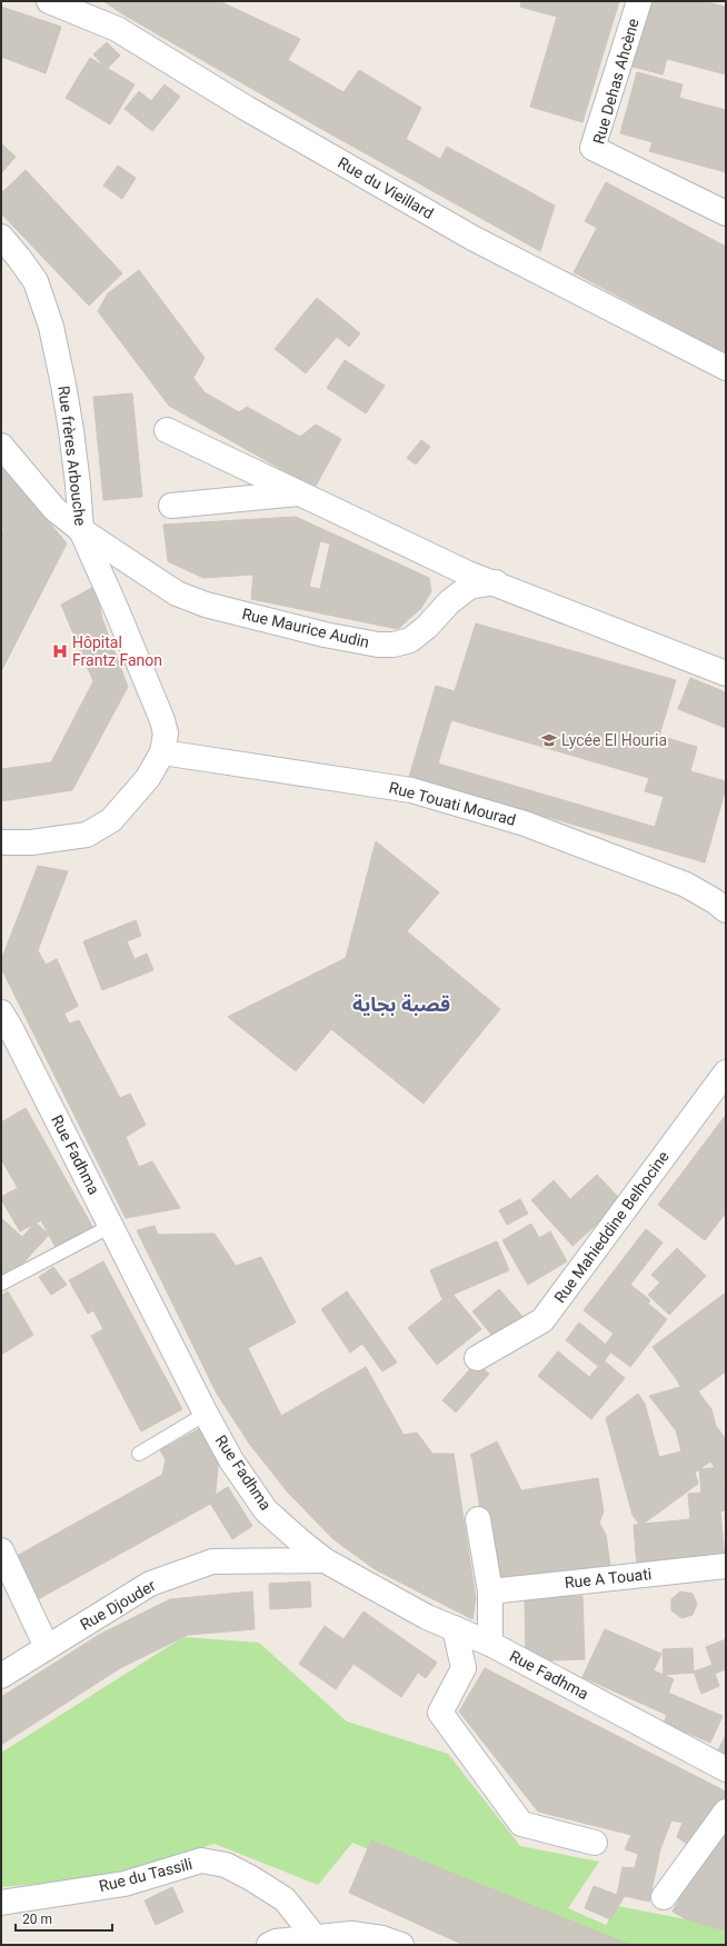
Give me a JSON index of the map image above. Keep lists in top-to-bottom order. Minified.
{"streets":{"street":["Rue Dehas Ahcène","Rue du Vieillard","Rue frères Arbouche","Rue Maurice Audin","Rue Touati Mourad","Rue Fadhma","Rue Mahieddine Belhocine","Rue A Touati","Rue Djouder","Rue du Tassili"]},"crossings":[["Rue frères Arbouche","Rue Maurice Audin"],["Rue frères Arbouche","Rue Touati Mourad"],["Rue Fadhma","Rue Djouder"]],"districts":["قصبة بجاية"],"places":{"hospital":["Hôpital Frantz Fanon"],"school or university":["Lycée El Houria"]},"scale_bar":"20 m"}
